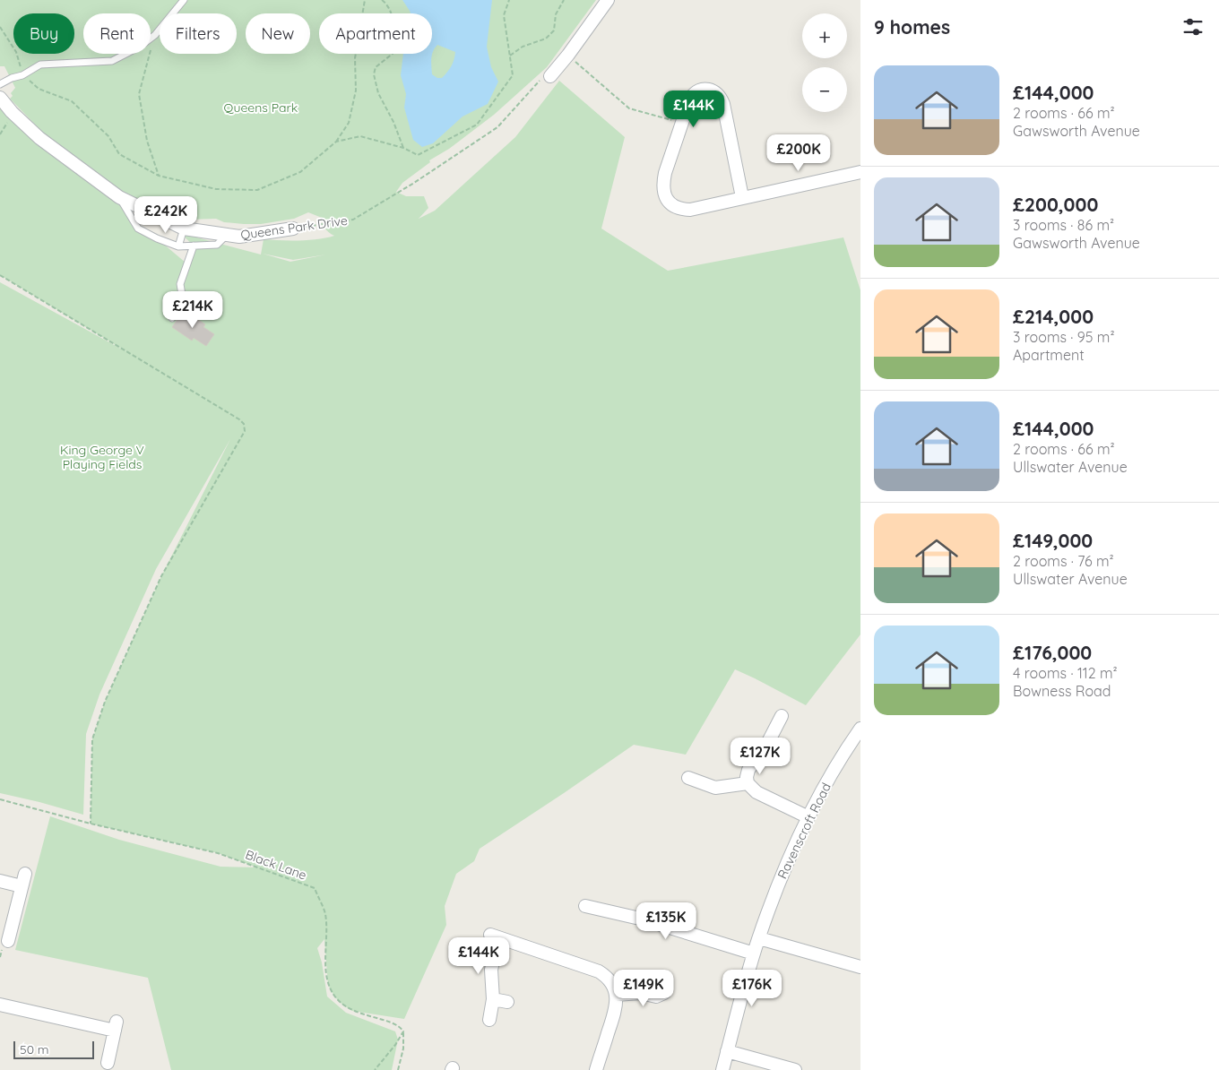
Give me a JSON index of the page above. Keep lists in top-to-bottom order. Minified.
{"streets":{"street":["Queens Park Drive","Ravenscroft Road"],"path":["Black Lane"]},"parks":["Queens Park","King George V Playing Fields"],"scale_bar":"50 m","page":{"heading":"9 homes","map_buttons":["+","−"],"chip":["Buy","Rent","Filters","New","Apartment"],"list":[{"name":"£144,000","note":"2 rooms · 66 m² · Gawsworth Avenue"},{"name":"£200,000","note":"3 rooms · 86 m² · Gawsworth Avenue"},{"name":"£214,000","note":"3 rooms · 95 m² · Apartment"},{"name":"£144,000","note":"2 rooms · 66 m² · Ullswater Avenue"},{"name":"£149,000","note":"2 rooms · 76 m² · Ullswater Avenue"},{"name":"£176,000","note":"4 rooms · 112 m² · Bowness Road"}],"price":["£144K","£200K","£242K","£214K","£127K","£135K","£144K","£149K","£176K"],"scale":"50 m"}}
